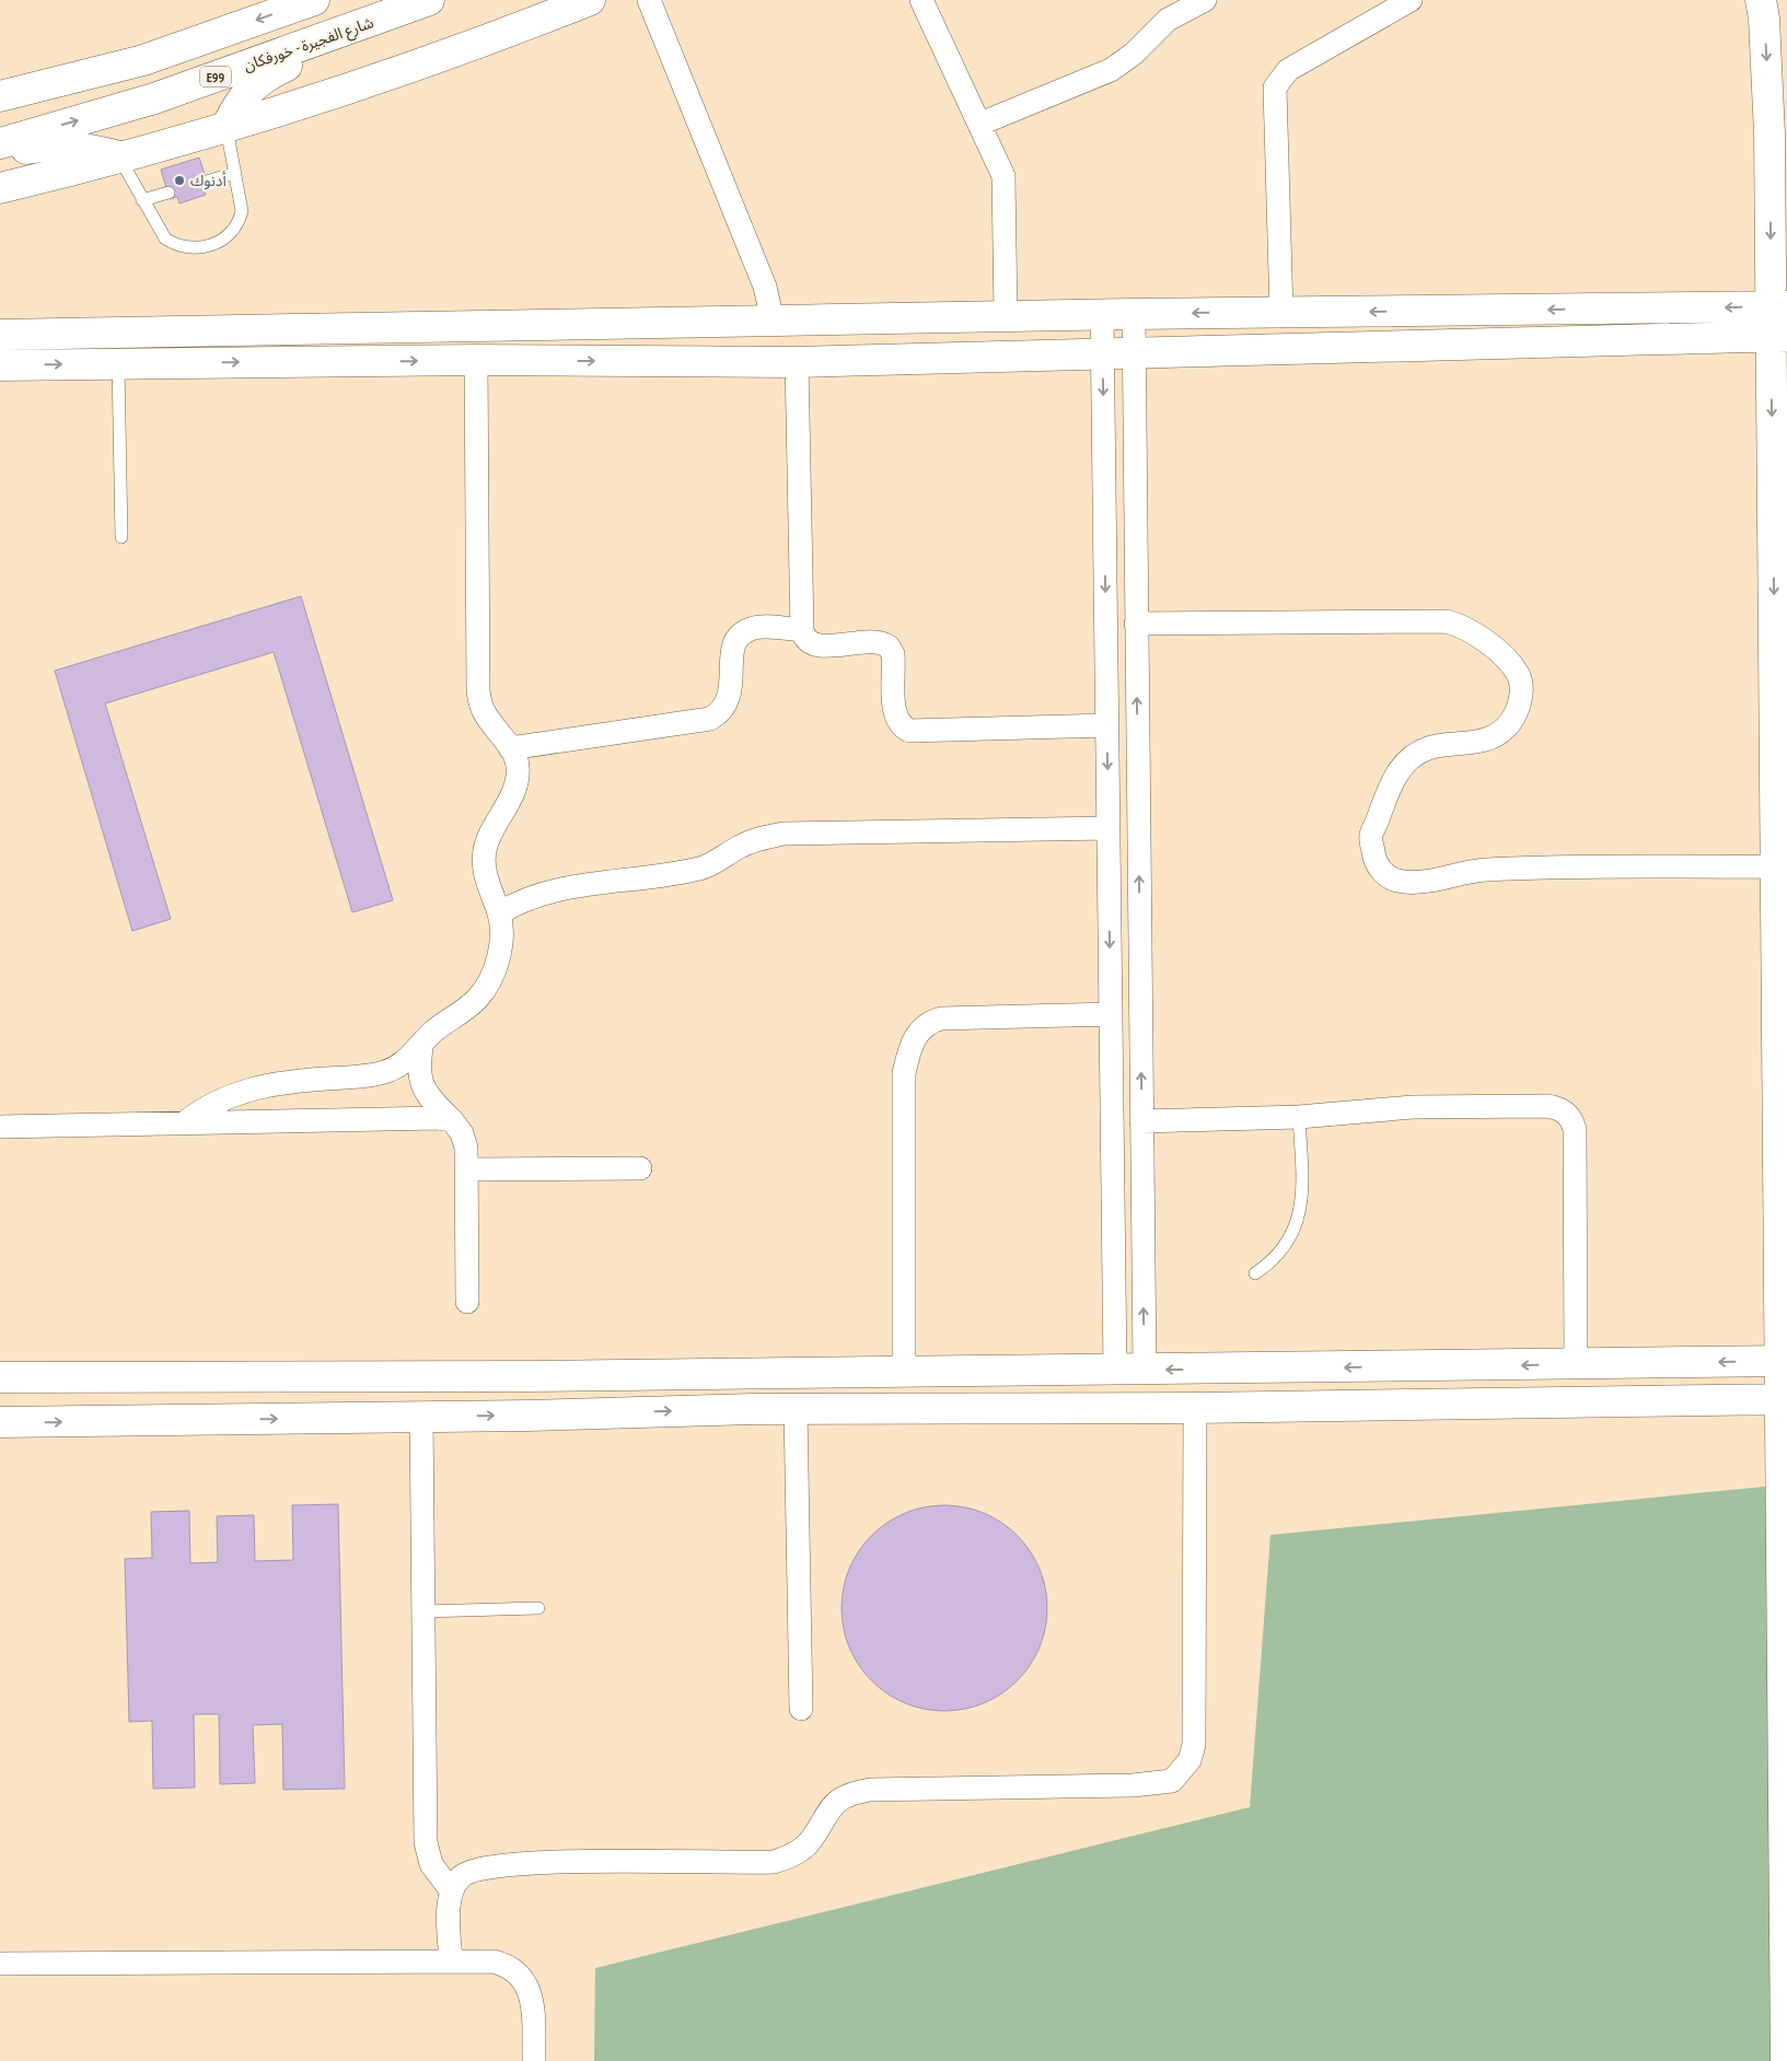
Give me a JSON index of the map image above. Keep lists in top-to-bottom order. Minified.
{"streets":{"main road":["شارع الفجيرة - خورفكان","E99"]},"places":["أدنوك"]}
